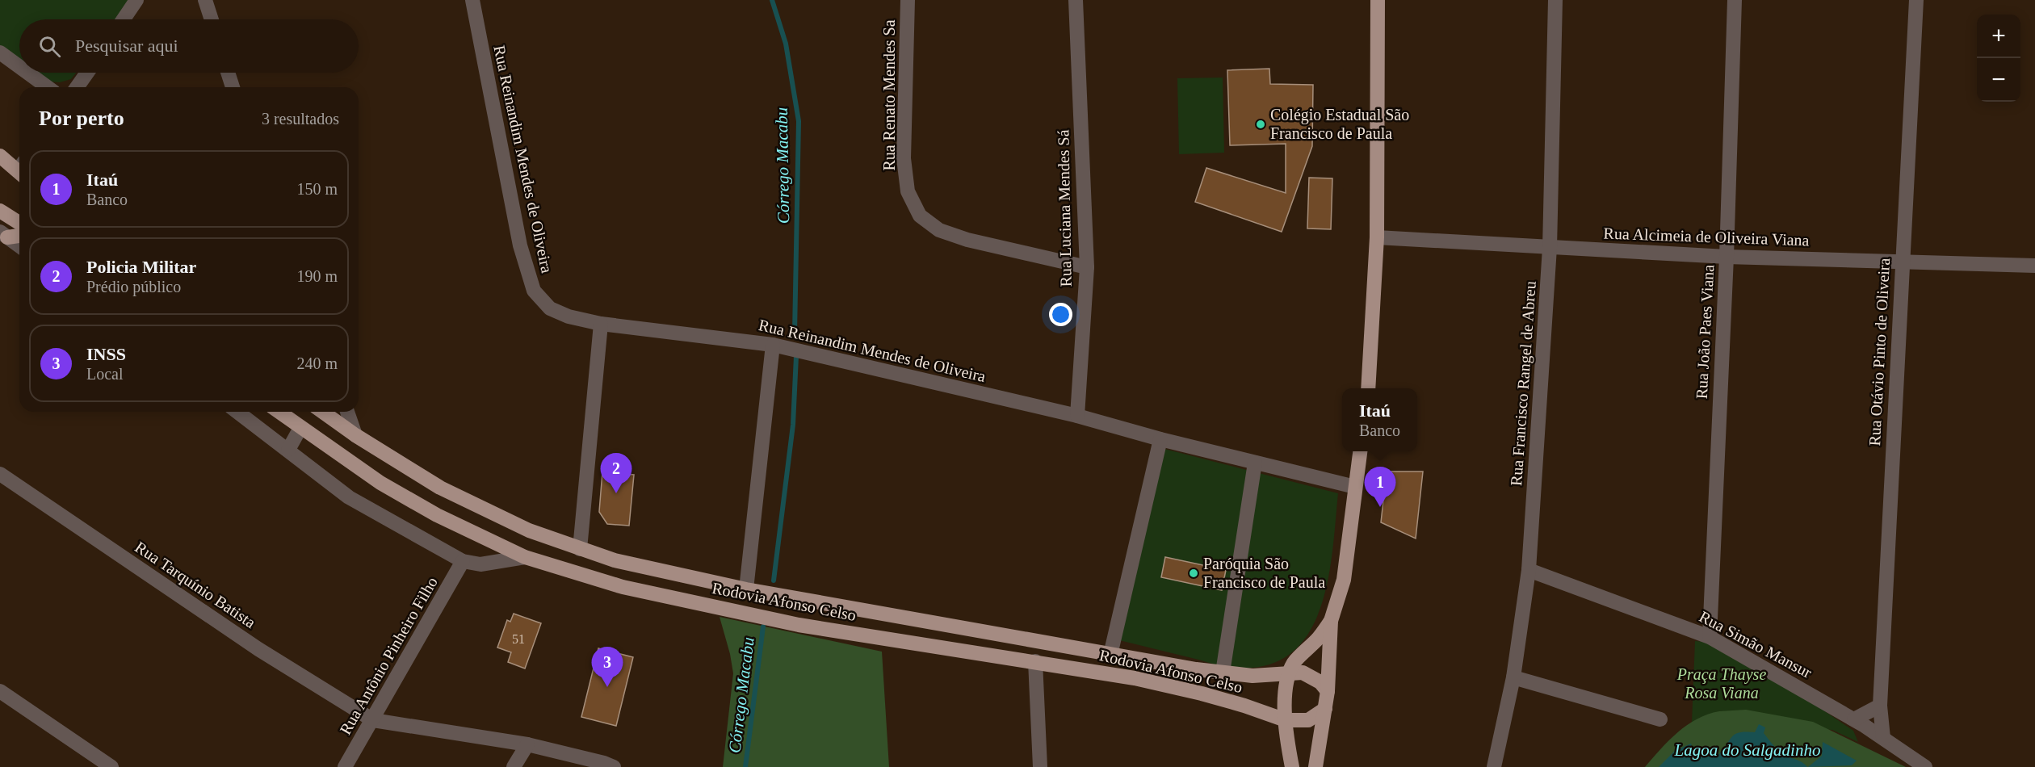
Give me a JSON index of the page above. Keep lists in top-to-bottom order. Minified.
{"streets":{"main road":["Rodovia Afonso Celso"],"street":["Rua Renato Mendes Sa","Rua Reinandim Mendes de Oliveira","Rua Luciana Mendes Sá","Rua Alcimeia de Oliveira Viana","Rua João Paes Viana","Rua Otávio Pinto de Oliveira","Rua Francisco Rangel de Abreu","Rua Tarquínio Batista","Rua Simão Mansur","Rua Antônio Pinheiro Filho"]},"crossings":[["Rua Renato Mendes Sa","Rua Luciana Mendes Sá"],["Rua Reinandim Mendes de Oliveira","Rua Luciana Mendes Sá"],["Rua Alcimeia de Oliveira Viana","Rua João Paes Viana"],["Rua Alcimeia de Oliveira Viana","Rua Otávio Pinto de Oliveira"],["Rua Alcimeia de Oliveira Viana","Rua Francisco Rangel de Abreu"],["Rua João Paes Viana","Rua Simão Mansur"],["Rua Otávio Pinto de Oliveira","Rua Simão Mansur"],["Rua Francisco Rangel de Abreu","Rua Simão Mansur"],["Rua Tarquínio Batista","Rua Antônio Pinheiro Filho"]],"water":["Córrego Macabu","Lagoa do Salgadinho"],"parks":["Praça Thayse Rosa Viana"],"places":["Colégio Estadual São Francisco de Paula","Paróquia São Francisco de Paula"],"house_numbers":["51"],"page":{"map_buttons":["+","−"],"search":"Pesquisar aqui","heading":["Por perto","3 resultados"],"list":[{"mark":"1","name":"Itaú","note":"Banco","value":"150 m"},{"mark":"2","name":"Policia Militar","note":"Prédio público","value":"190 m"},{"mark":"3","name":"INSS","note":"Local","value":"240 m"}],"popup":["Itaú","Banco"],"pins":["2","1","3"]}}
